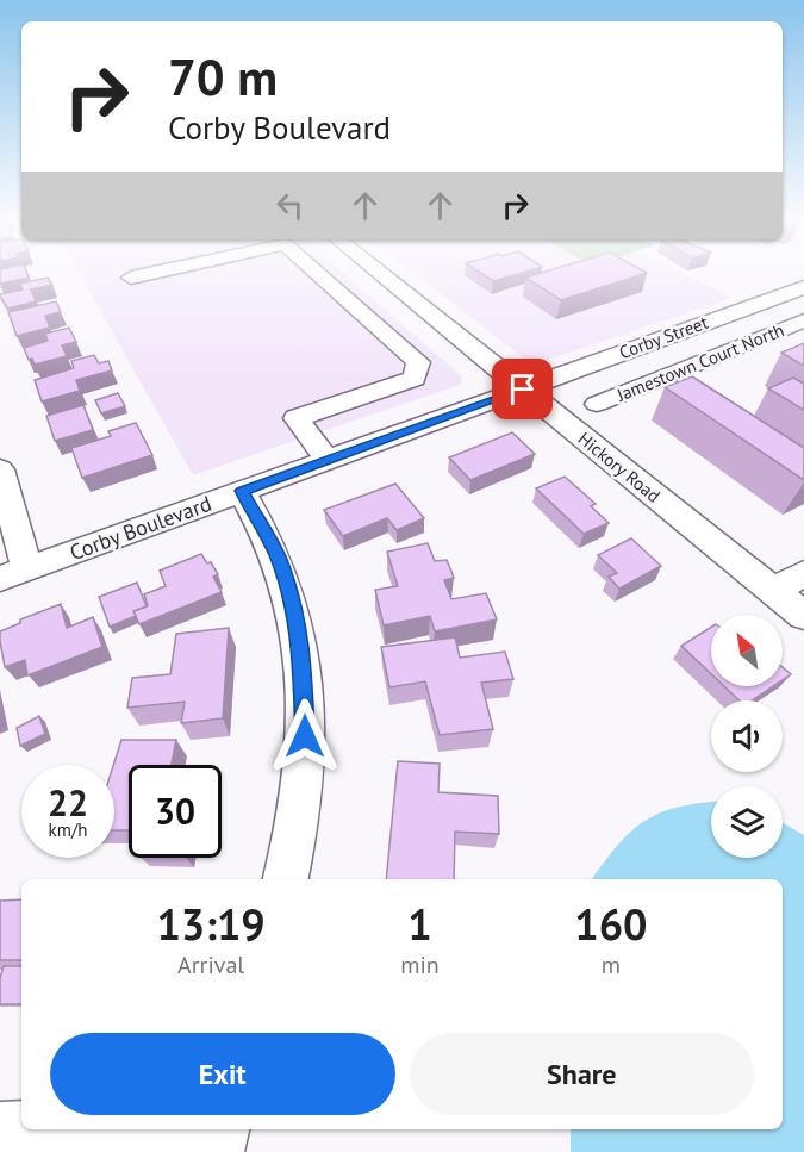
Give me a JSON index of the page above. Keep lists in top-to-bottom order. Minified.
{"streets":{"street":["Corby Street","Jamestown Court North","Hickory Road","Corby Boulevard"]},"crossings":[["Corby Street","Hickory Road"],["Corby Street","Corby Boulevard"],["Hickory Road","Corby Boulevard"]],"north":"top left","page":{"turn":["70 m","Corby Boulevard"],"speed":"22 km/h","limit":"30","eta":["13:19","Arrival","1","min","160","m"],"buttons":["Exit","Share"]}}
